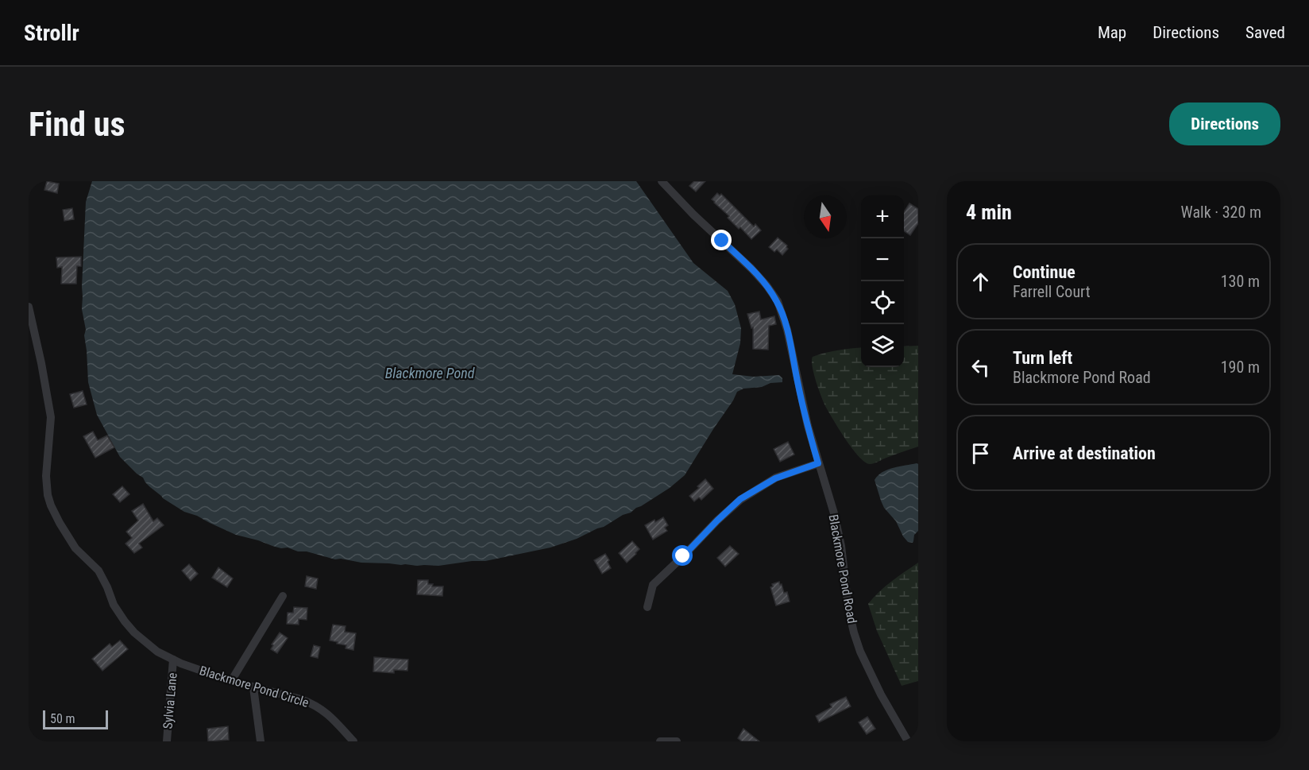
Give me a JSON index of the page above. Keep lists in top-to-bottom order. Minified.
{"streets":{"street":["Blackmore Pond Road","Blackmore Pond Circle","Sylvia Lane"]},"crossings":[["Blackmore Pond Circle","Sylvia Lane"]],"water":["Blackmore Pond"],"scale_bar":"50 m","north":"bottom","page":{"header":"Strollr","nav":["Map","Directions","Saved"],"buttons":"Directions","title":"Find us","heading":["4 min","Walk · 320 m"],"map_buttons":["+","−"],"list":[["Continue","Farrell Court","130 m"],["Turn left","Blackmore Pond Road","190 m"],"Arrive at destination"],"scale":"50 m"}}
